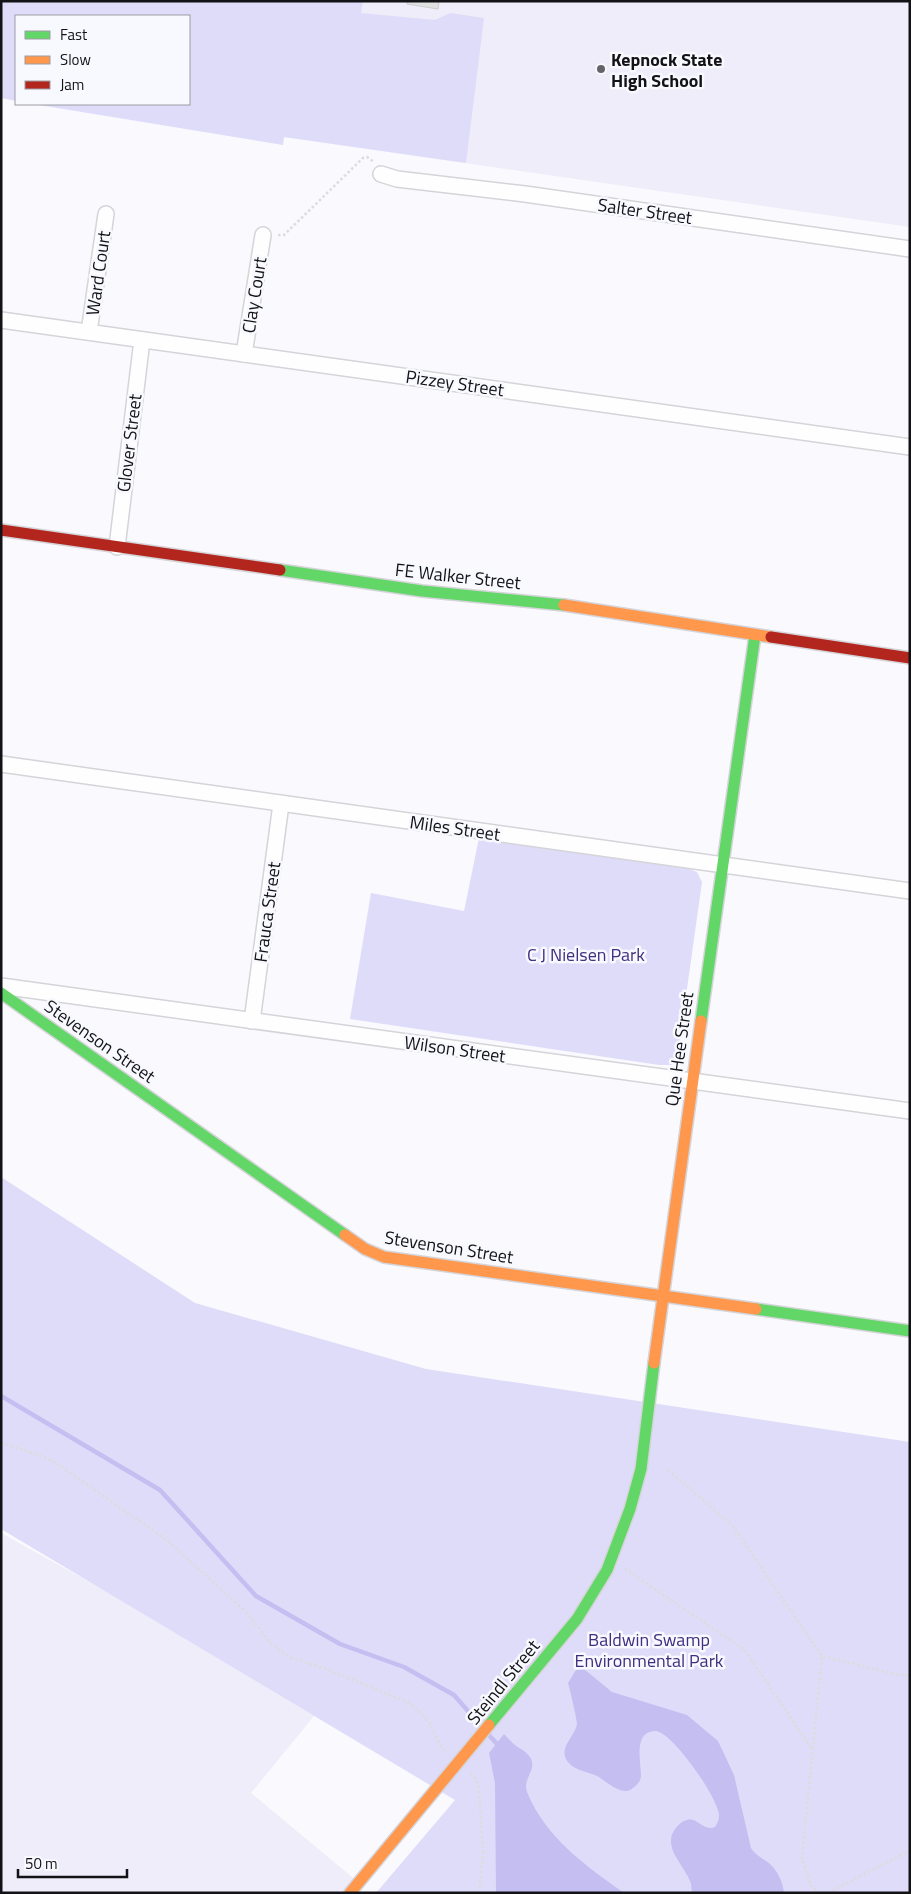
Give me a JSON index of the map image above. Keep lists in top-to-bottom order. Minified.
{"streets":{"street":["Salter Street","Ward Court","Clay Court","Pizzey Street","Glover Street","FE Walker Street","Miles Street","Frauca Street","Stevenson Street","Wilson Street","Que Hee Street","Steindl Street"]},"crossings":[["Ward Court","Pizzey Street"],["Clay Court","Pizzey Street"],["Pizzey Street","Glover Street"],["Glover Street","FE Walker Street"],["FE Walker Street","Que Hee Street"],["Miles Street","Frauca Street"],["Miles Street","Que Hee Street"],["Frauca Street","Wilson Street"],["Stevenson Street","Que Hee Street"],["Wilson Street","Que Hee Street"],["Que Hee Street","Steindl Street"]],"parks":["C J Nielsen Park","Baldwin Swamp Environmental Park"],"places":["Kepnock State High School"],"legend":["Fast","Slow","Jam"],"scale_bar":"50 m"}
